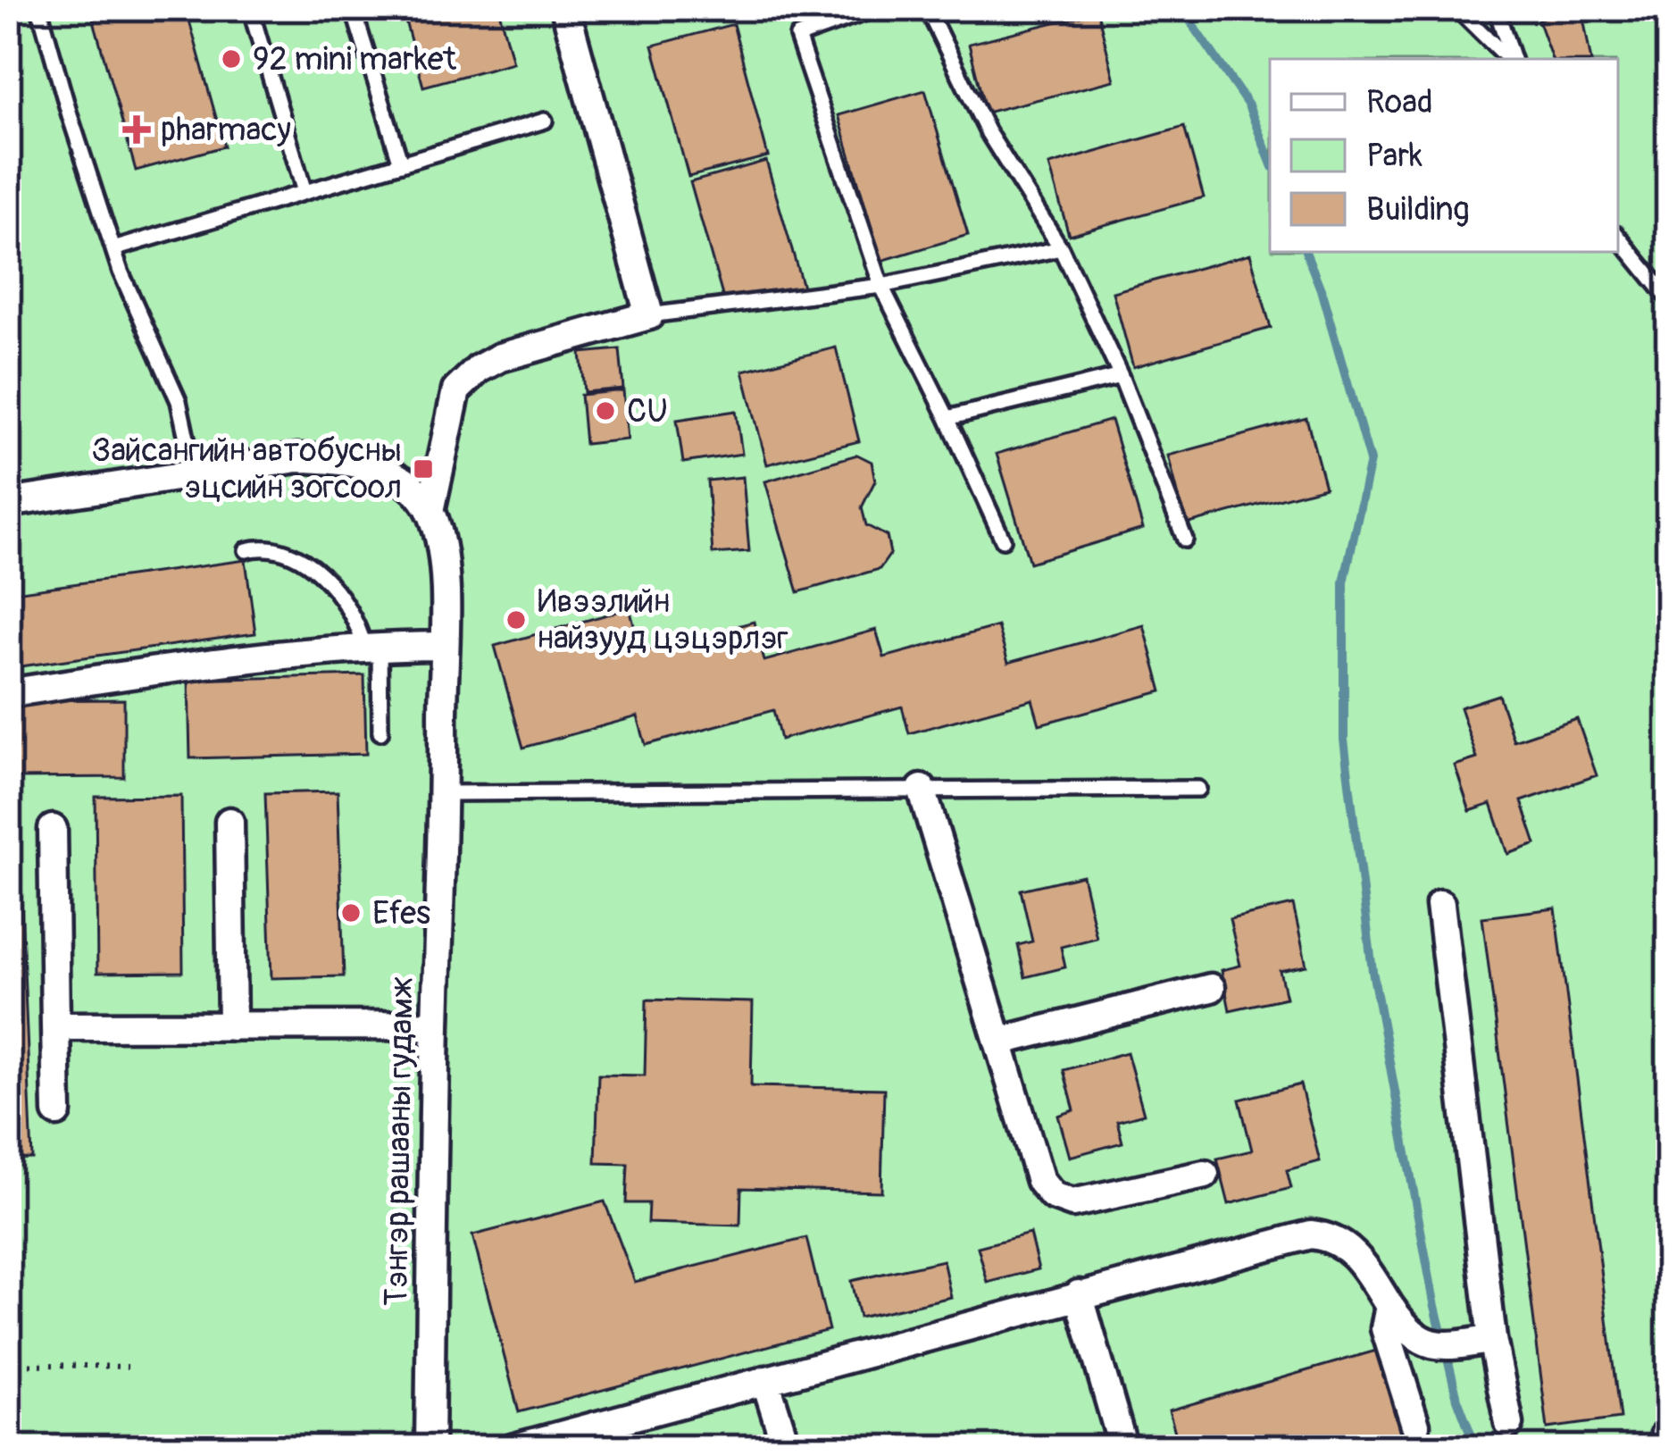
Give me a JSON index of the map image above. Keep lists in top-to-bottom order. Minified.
{"streets":{"street":["Тэнгэр рашааны гудамж"]},"places":{"other":["92 mini market","CU","Ивээлийн найзууд цэцэрлэг","Efes"],"health":["pharmacy"],"transit":["Зайсангийн автобусны эцсийн зогсоол"]},"legend":["Road","Park","Building"]}
